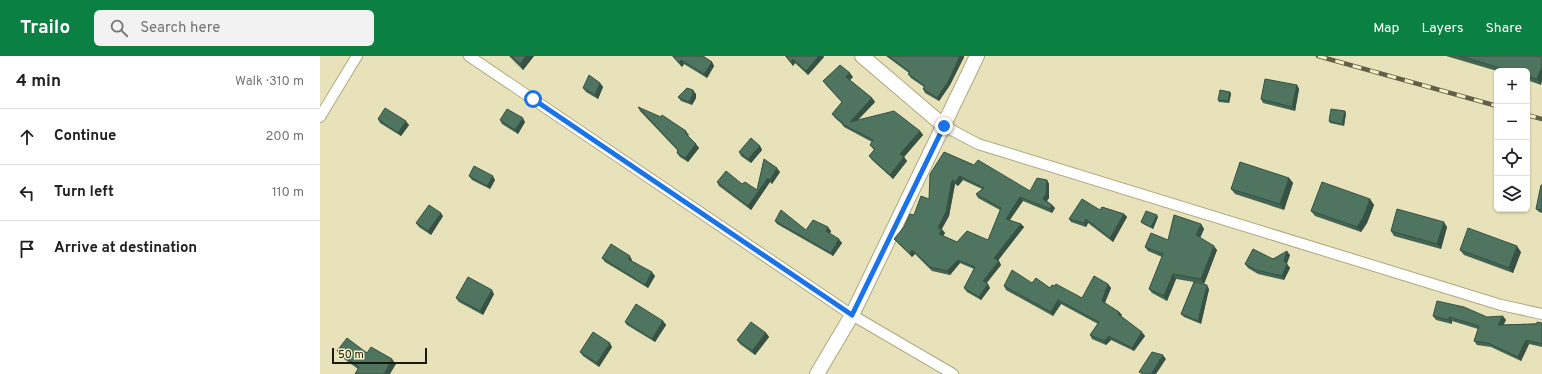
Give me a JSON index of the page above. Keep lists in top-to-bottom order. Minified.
{"scale_bar":"50 m","page":{"header":"Trailo","search":"Search here","nav":["Map","Layers","Share"],"heading":["4 min","Walk · 310 m"],"map_buttons":["+","−"],"list":[["Continue","200 m"],["Turn left","110 m"],"Arrive at destination"],"scale":"50 m"}}
